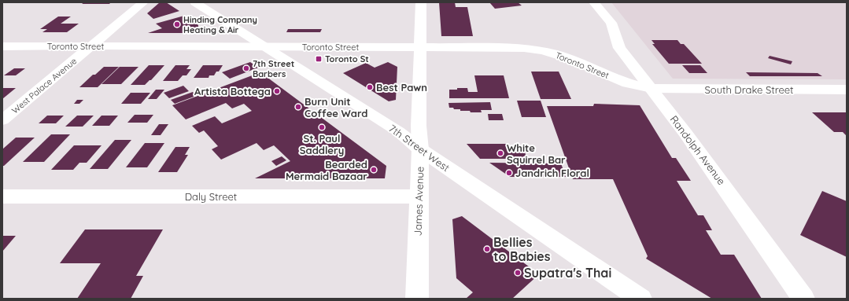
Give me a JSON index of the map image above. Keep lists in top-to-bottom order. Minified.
{"streets":{"street":["Toronto Street","West Palace Avenue","South Drake Street","7th Street West","Randolph Avenue","Daly Street","James Avenue"]},"crossings":[["Toronto Street","West Palace Avenue"],["Toronto Street","South Drake Street"],["Toronto Street","7th Street West"],["Toronto Street","Randolph Avenue"],["Toronto Street","James Avenue"],["South Drake Street","Randolph Avenue"],["7th Street West","James Avenue"],["Daly Street","James Avenue"]],"places":{"other":["Hinding Company Heating & Air","7th Street Barbers","Best Pawn","Artista Bottega","Burn Unit Coffee Ward","St. Paul Saddlery","White Squirrel Bar","Bearded Mermaid Bazaar","Jandrich Floral","Bellies to Babies","Supatra's Thai"],"transit":["Toronto St"]}}
